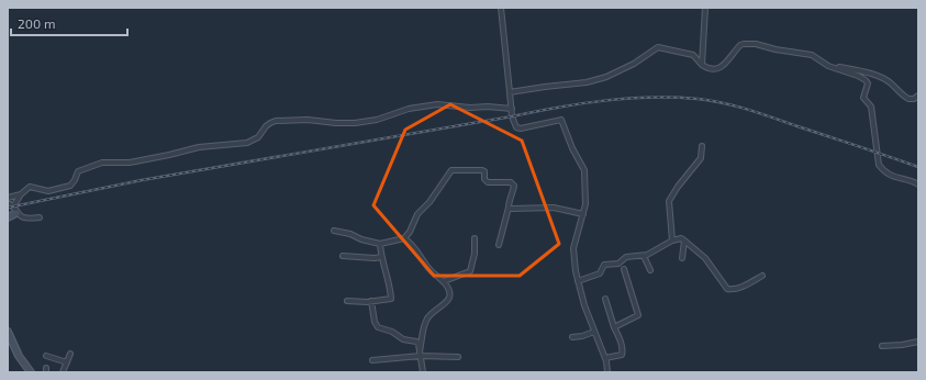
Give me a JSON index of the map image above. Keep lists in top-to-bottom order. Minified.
{"scale_bar":"200 m"}
